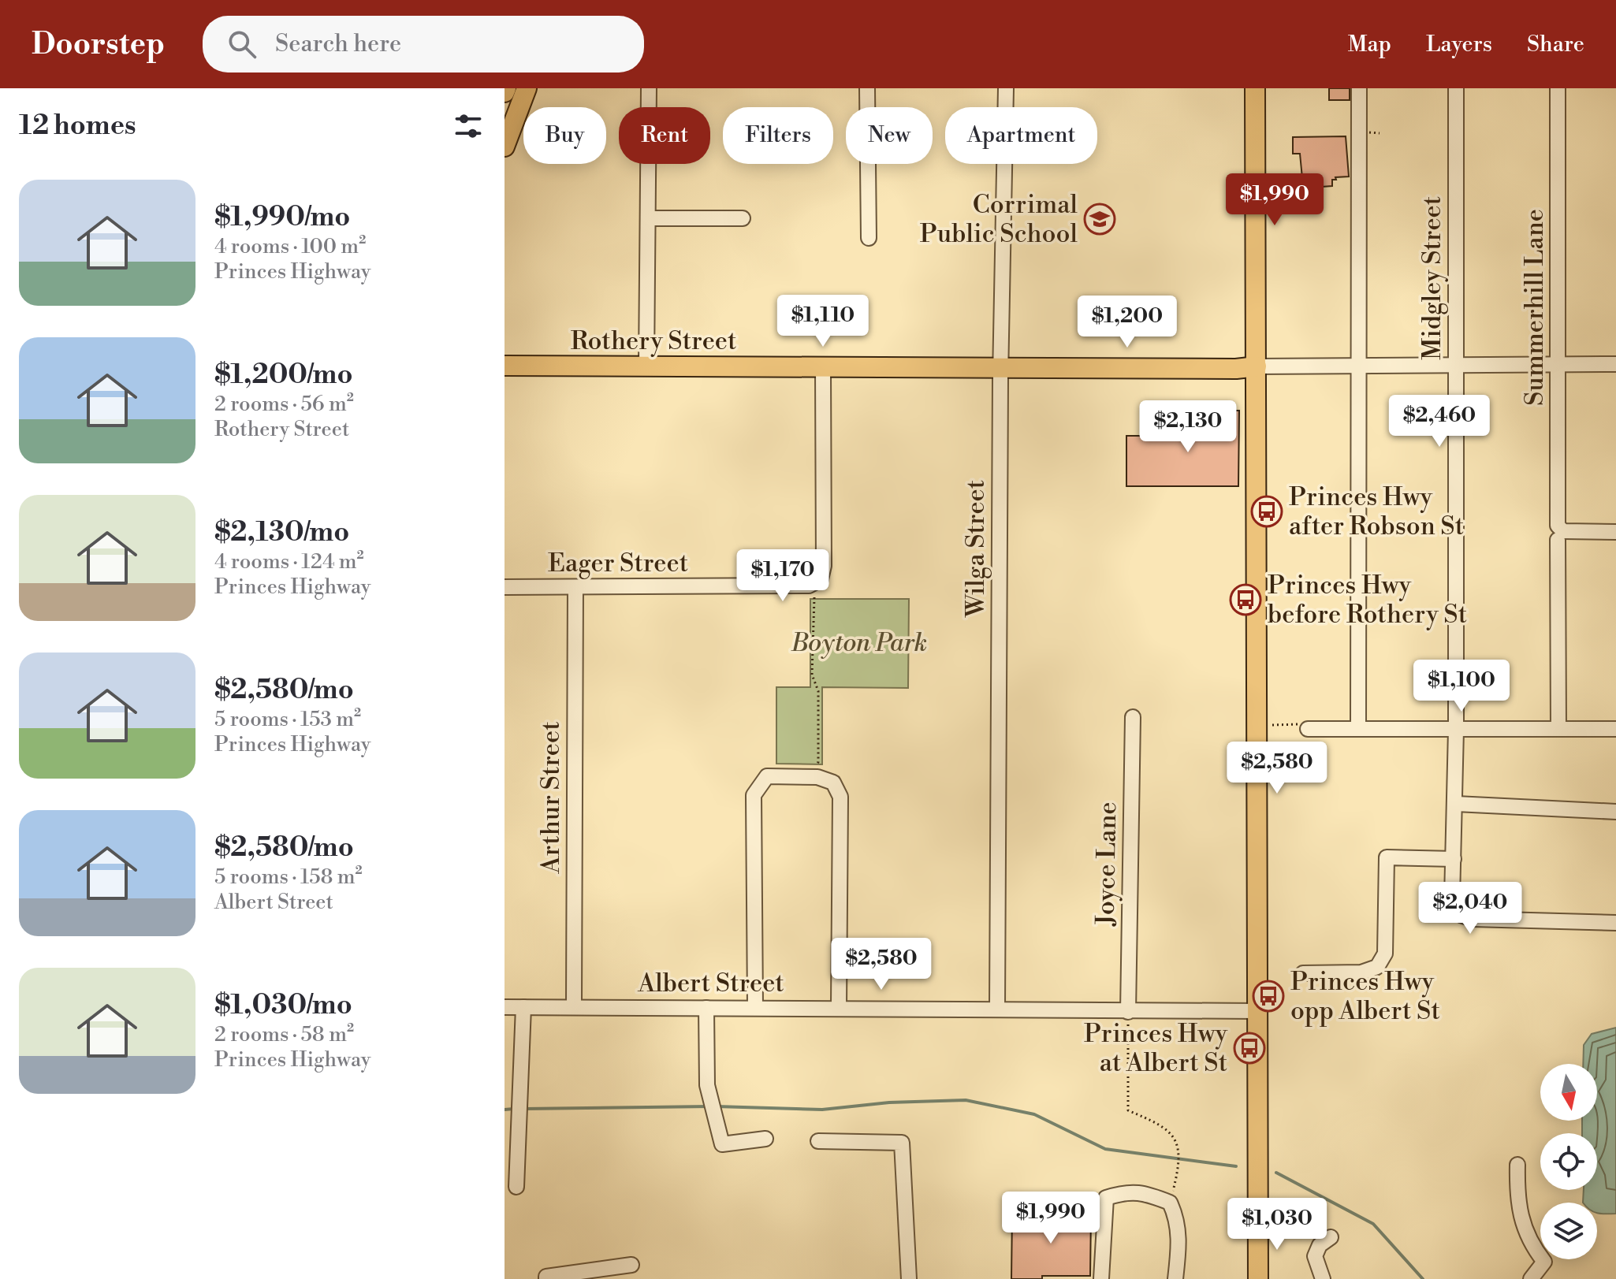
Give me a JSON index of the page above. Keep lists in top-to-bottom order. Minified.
{"streets":{"main road":["Rothery Street"],"street":["Midgley Street","Summerhill Lane","Wilga Street","Eager Street","Arthur Street","Joyce Lane","Albert Street"]},"crossings":[["Rothery Street","Wilga Street"],["Rothery Street","Eager Street"],["Wilga Street","Albert Street"],["Eager Street","Arthur Street"],["Arthur Street","Albert Street"],["Joyce Lane","Albert Street"]],"parks":["Boyton Park"],"places":{"school or university":["Corrimal Public School"],"bus stop":["Princes Hwy after Robson St","Princes Hwy before Rothery St","Princes Hwy opp Albert St","Princes Hwy at Albert St"]},"north":"bottom","page":{"header":"Doorstep","search":"Search here","nav":["Map","Layers","Share"],"heading":"12 homes","chip":["Buy","Rent","Filters","New","Apartment"],"list":[{"name":"$1,990/mo","note":"4 rooms · 100 m² · Princes Highway"},{"name":"$1,200/mo","note":"2 rooms · 56 m² · Rothery Street"},{"name":"$2,130/mo","note":"4 rooms · 124 m² · Princes Highway"},{"name":"$2,580/mo","note":"5 rooms · 153 m² · Princes Highway"},{"name":"$2,580/mo","note":"5 rooms · 158 m² · Albert Street"},{"name":"$1,030/mo","note":"2 rooms · 58 m² · Princes Highway"}],"price":["$1,990","$1,110","$1,200","$2,460","$2,130","$1,170","$1,100","$2,580","$2,040","$2,580","$1,990","$1,030"]}}
